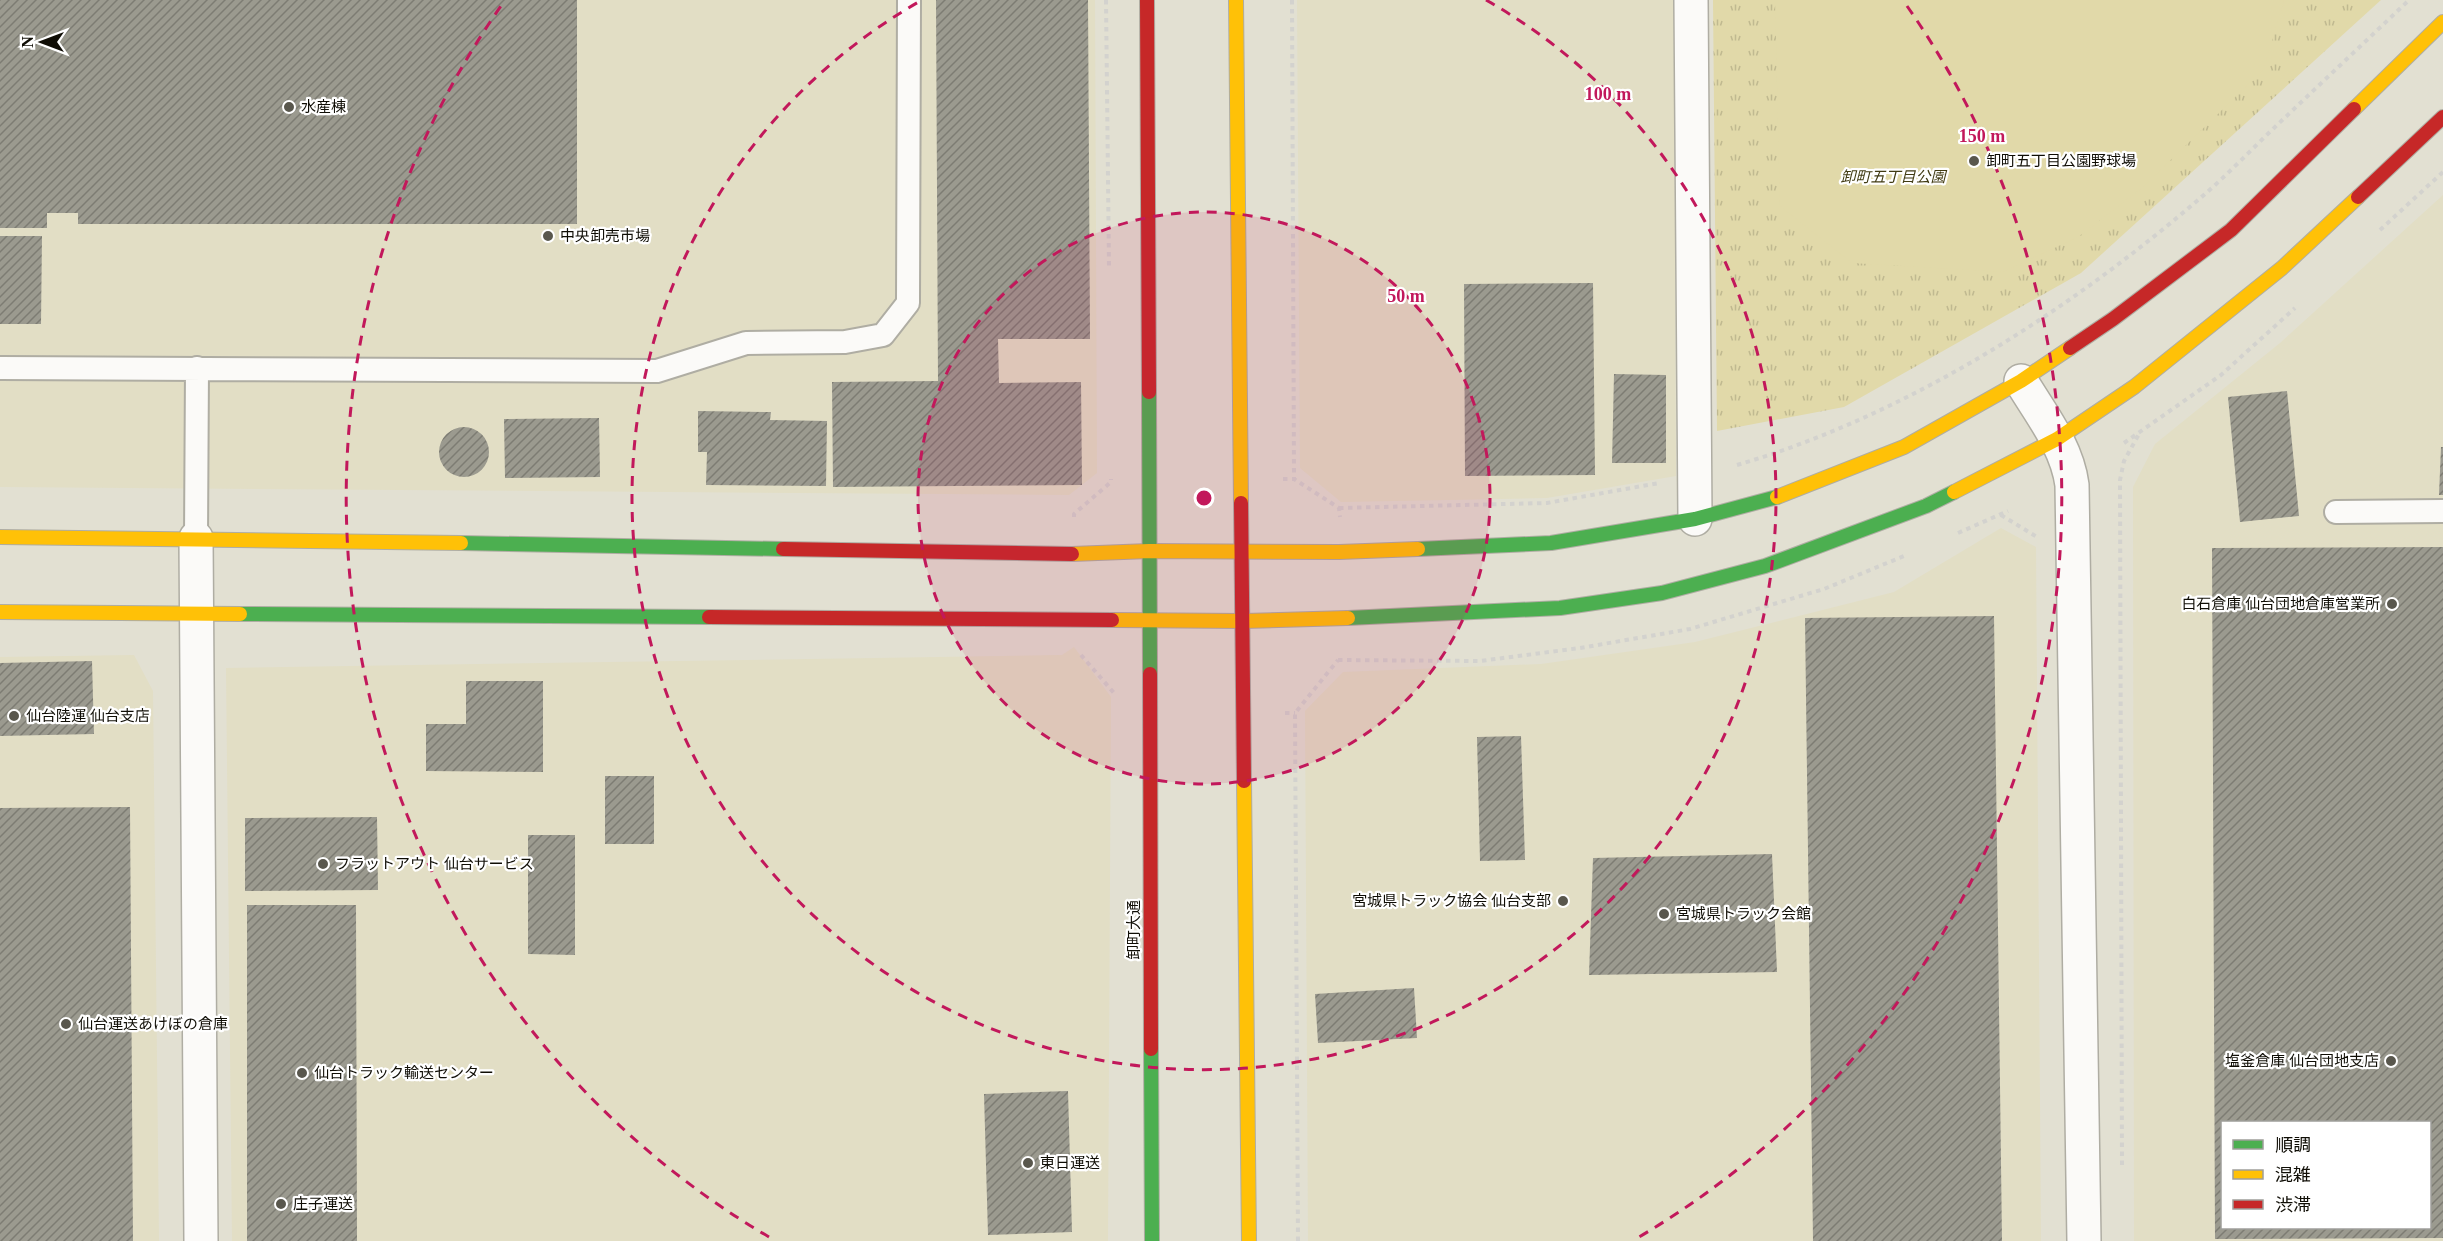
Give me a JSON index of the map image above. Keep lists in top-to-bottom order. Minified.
{"streets":{"street":["卸町大通"]},"parks":["卸町五丁目公園"],"places":["水産棟","卸町五丁目公園野球場","中央卸売市場","白石倉庫 仙台団地倉庫営業所","仙台陸運 仙台支店","フラットアウト 仙台サービス","宮城県トラック協会 仙台支部","宮城県トラック会館","仙台運送あけぼの倉庫","塩釜倉庫 仙台団地支店","仙台トラック輸送センター","東日運送","庄子運送"],"legend":["順調","混雑","渋滞"],"north":"left","rings":["100 m","150 m","50 m"]}
